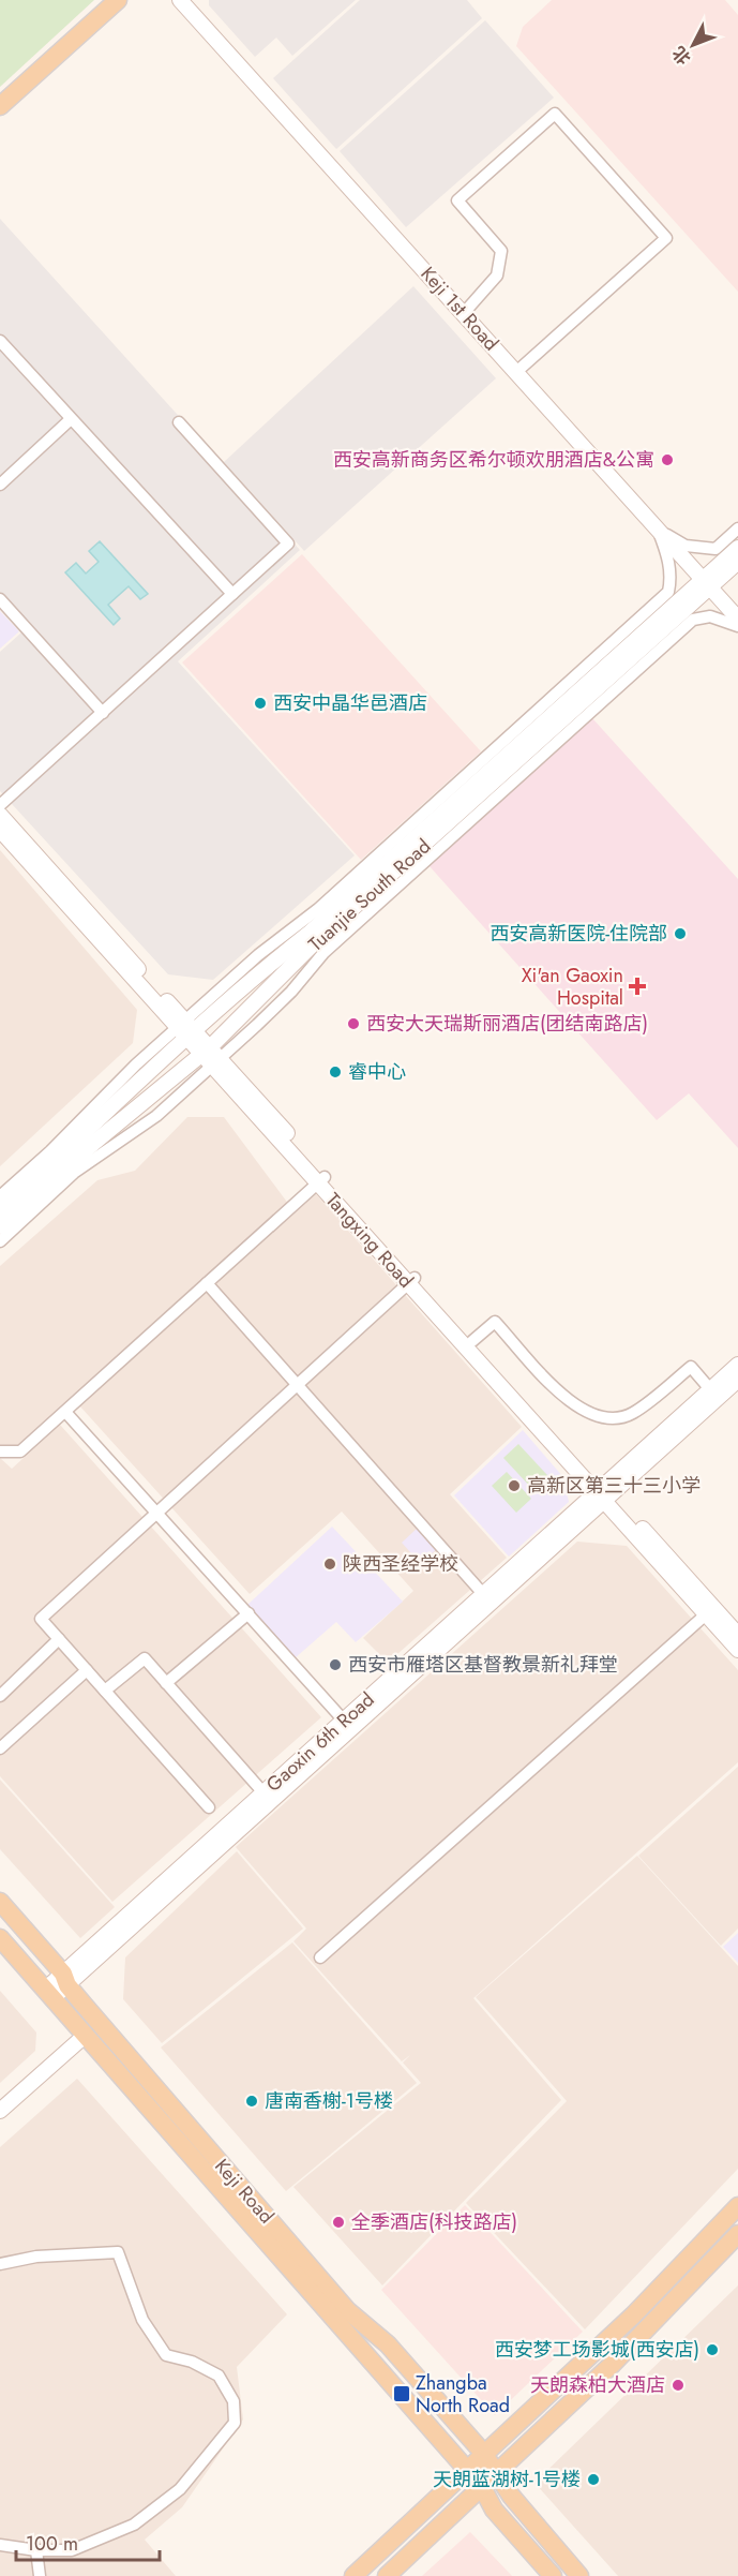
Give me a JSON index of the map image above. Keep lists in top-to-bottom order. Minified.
{"streets":{"main road":["Keji Road"],"street":["Keji 1st Road","Tuanjie South Road","Tangxing Road","Gaoxin 6th Road"]},"crossings":[["Keji 1st Road","Tuanjie South Road"],["Tuanjie South Road","Tangxing Road"],["Tangxing Road","Gaoxin 6th Road"],["Gaoxin 6th Road","Keji Road"]],"places":{"other":["西安高新商务区希尔顿欢朋酒店&公寓","西安中晶华邑酒店","西安高新医院-住院部","西安大天瑞斯丽酒店(团结南路店)","睿中心","高新区第三十三小学","陕西圣经学校","西安市雁塔区基督教景新礼拜堂","唐南香榭-1号楼","全季酒店(科技路店)","西安梦工场影城(西安店)","天朗森柏大酒店","天朗蓝湖树-1号楼"],"health":["Xi'an Gaoxin Hospital"],"transit":["Zhangba North Road"]},"scale_bar":"100 m","north":"bottom left"}
